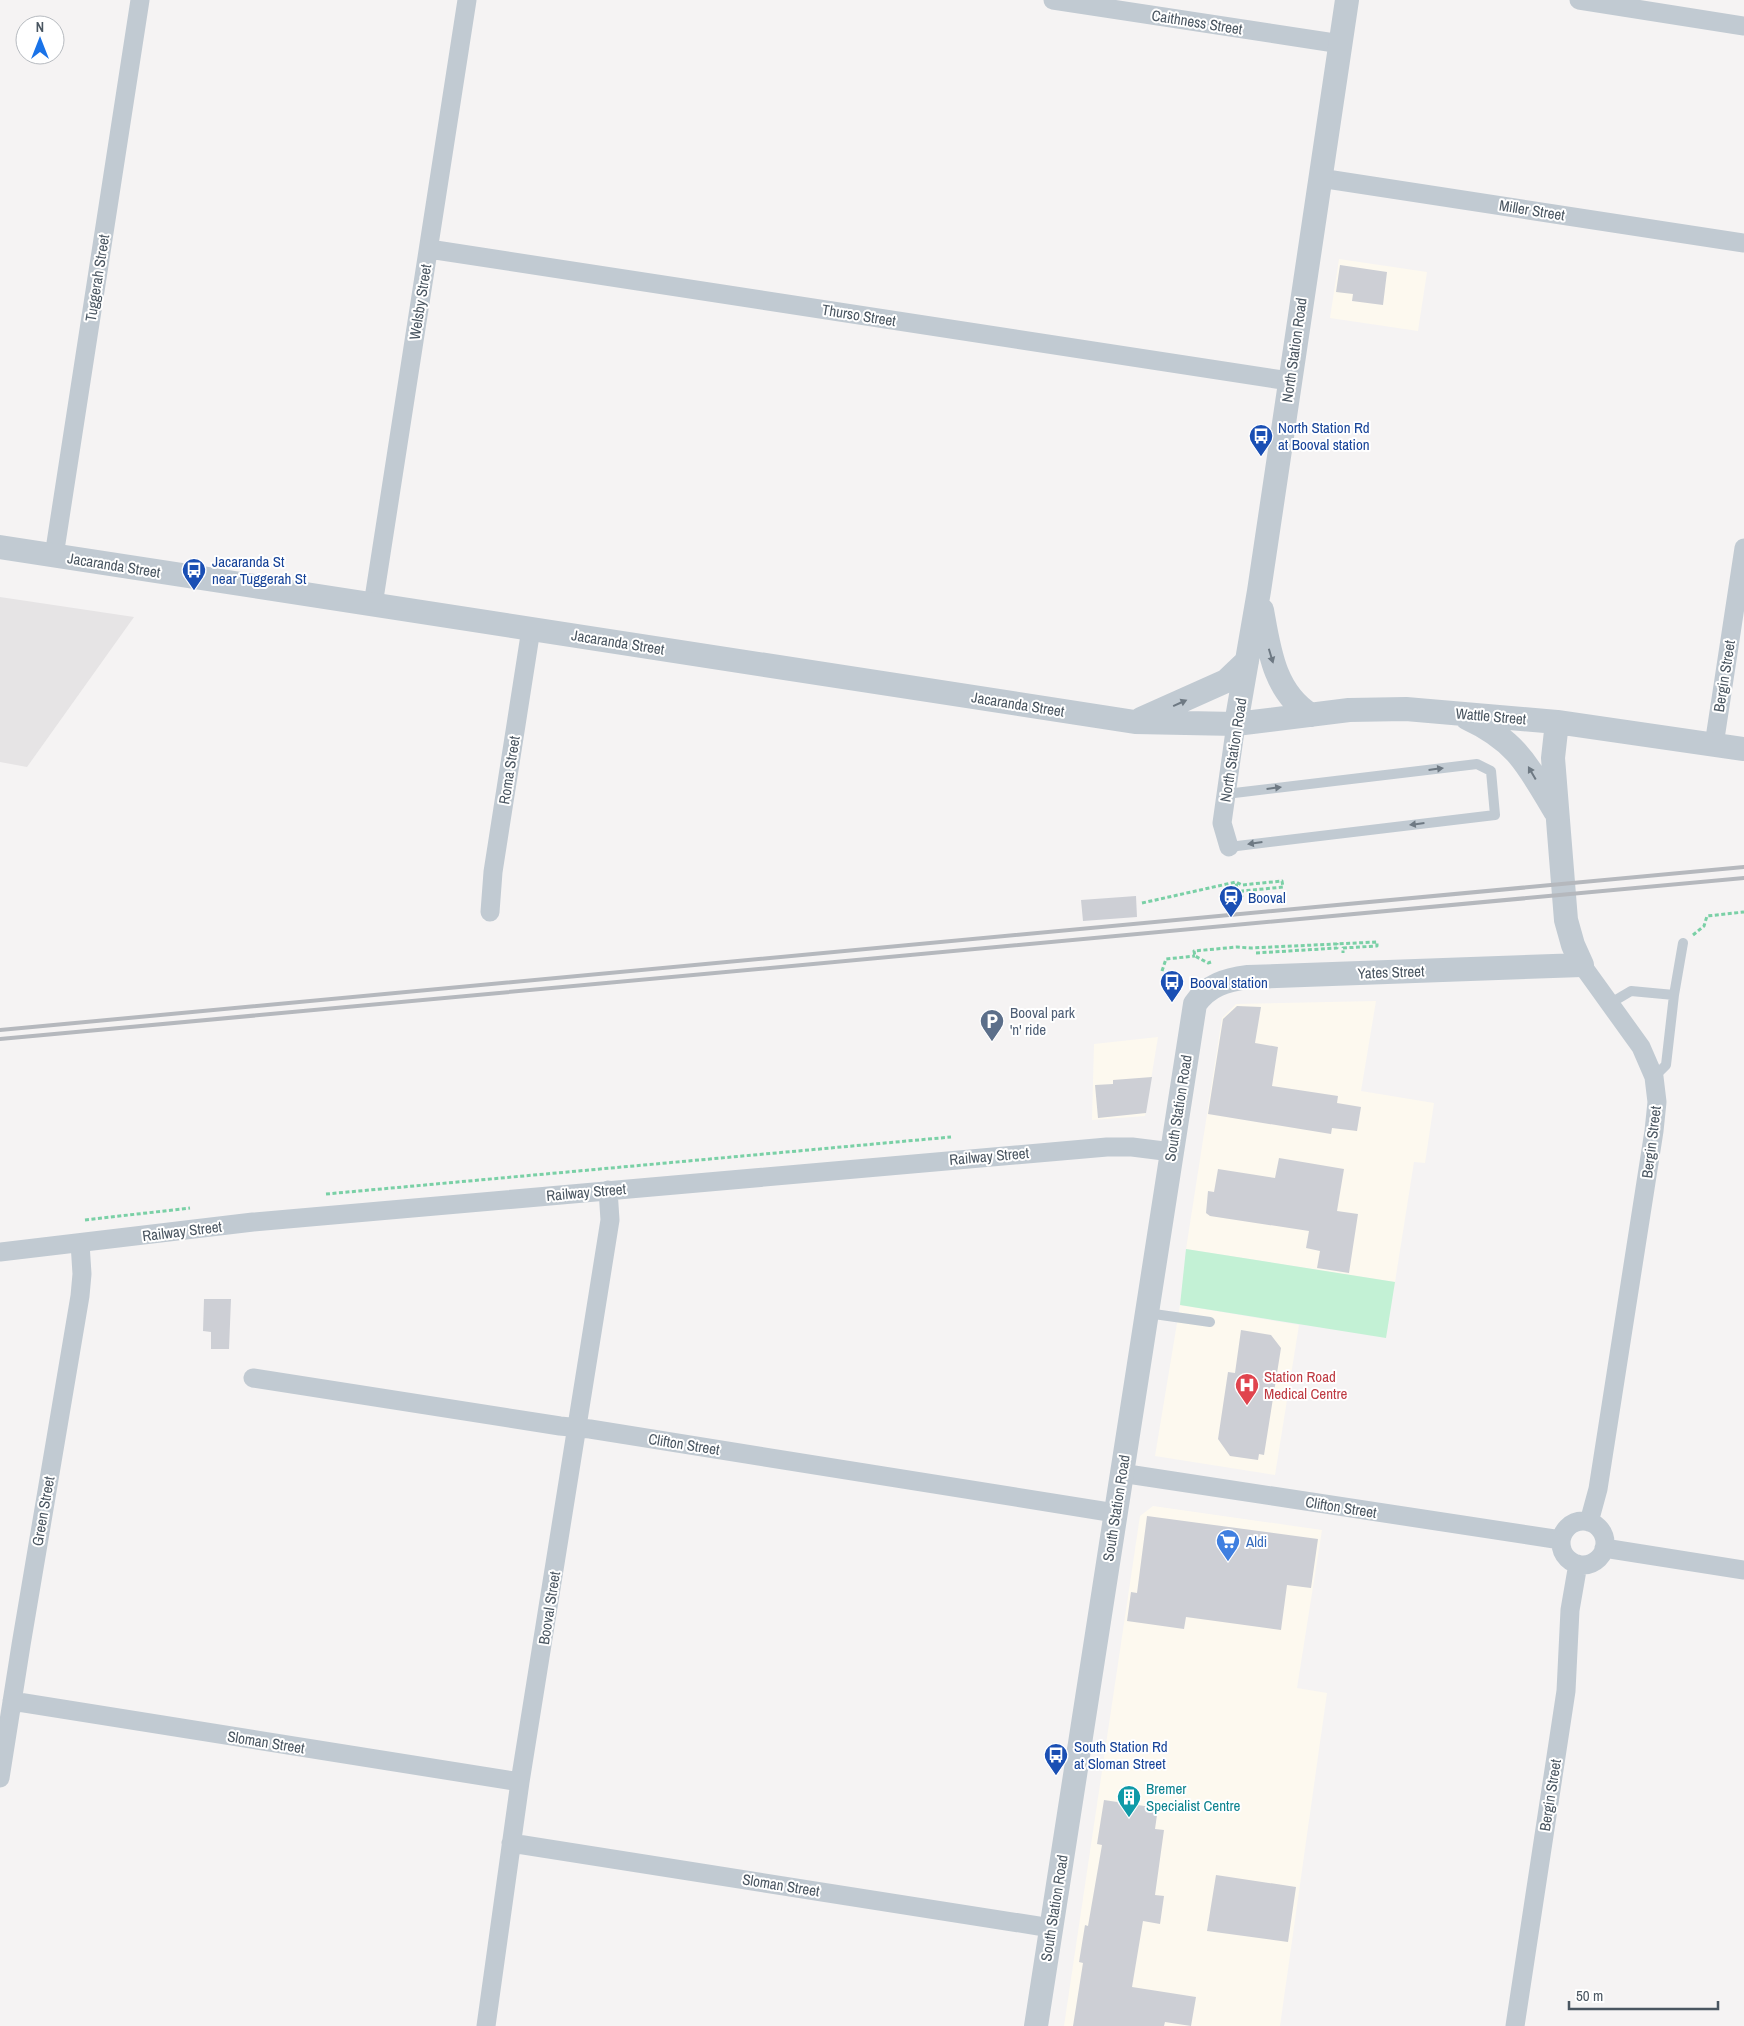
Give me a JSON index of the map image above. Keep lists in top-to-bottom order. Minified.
{"streets":{"street":["Caithness Street","Miller Street","Tuggerah Street","Welsby Street","Thurso Street","North Station Road","Jacaranda Street","Bergin Street","Wattle Street","Roma Street","Yates Street","South Station Road","Railway Street","Clifton Street","Green Street","Booval Street","Sloman Street"]},"crossings":[["Caithness Street","North Station Road"],["Miller Street","North Station Road"],["Tuggerah Street","Jacaranda Street"],["Welsby Street","Thurso Street"],["Welsby Street","Jacaranda Street"],["Thurso Street","North Station Road"],["North Station Road","Jacaranda Street"],["North Station Road","Wattle Street"],["Jacaranda Street","Wattle Street"],["Jacaranda Street","Roma Street"],["Bergin Street","Wattle Street"],["Bergin Street","Yates Street"],["Bergin Street","Clifton Street"],["Yates Street","South Station Road"],["South Station Road","Railway Street"],["South Station Road","Clifton Street"],["South Station Road","Sloman Street"],["Railway Street","Green Street"],["Railway Street","Booval Street"],["Clifton Street","Booval Street"],["Green Street","Sloman Street"],["Booval Street","Sloman Street"]],"places":{"bus stop":["North Station Rd at Booval station","Jacaranda St near Tuggerah St","Booval station","South Station Rd at Sloman Street"],"station":["Booval"],"parking":["Booval park 'n' ride"],"hospital":["Station Road Medical Centre"],"supermarket":["Aldi"],"building":["Bremer Specialist Centre"]},"scale_bar":"50 m","north":"top"}
